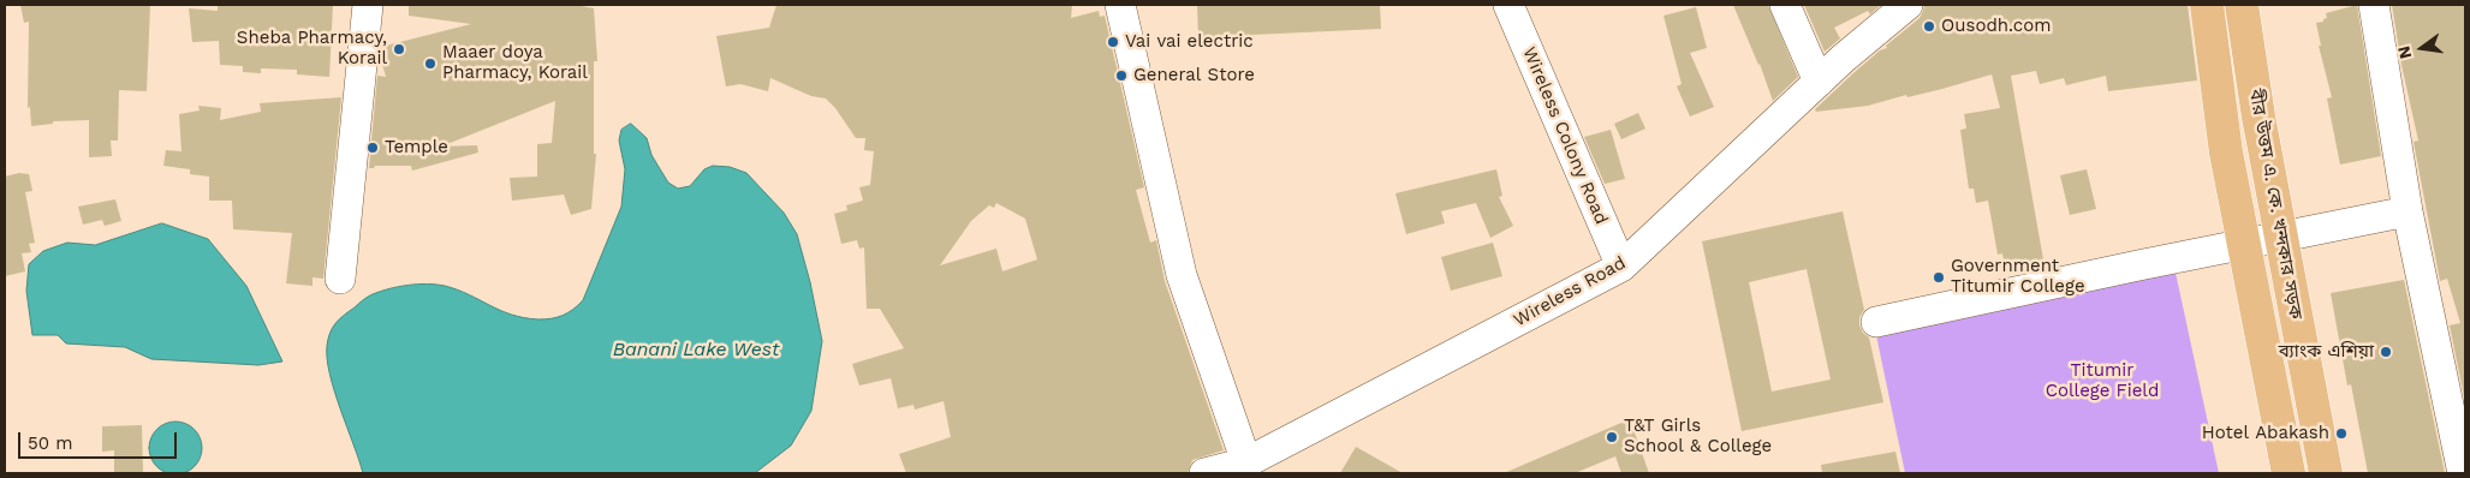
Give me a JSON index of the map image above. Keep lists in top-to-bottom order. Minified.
{"streets":{"main road":["বীর উত্তম এ. কে. খন্দকার সড়ক"],"street":["Wireless Colony Road","Wireless Road"]},"crossings":[["Wireless Colony Road","Wireless Road"]],"water":["Banani Lake West"],"parks":["Titumir College Field"],"places":["Ousodh.com","Vai vai electric","Sheba Pharmacy, Korail","Maaer doya Pharmacy, Korail","General Store","Temple","Government Titumir College","ব্যাংক এশিয়া","Hotel Abakash","T&T Girls School & College"],"scale_bar":"50 m","north":"left"}
